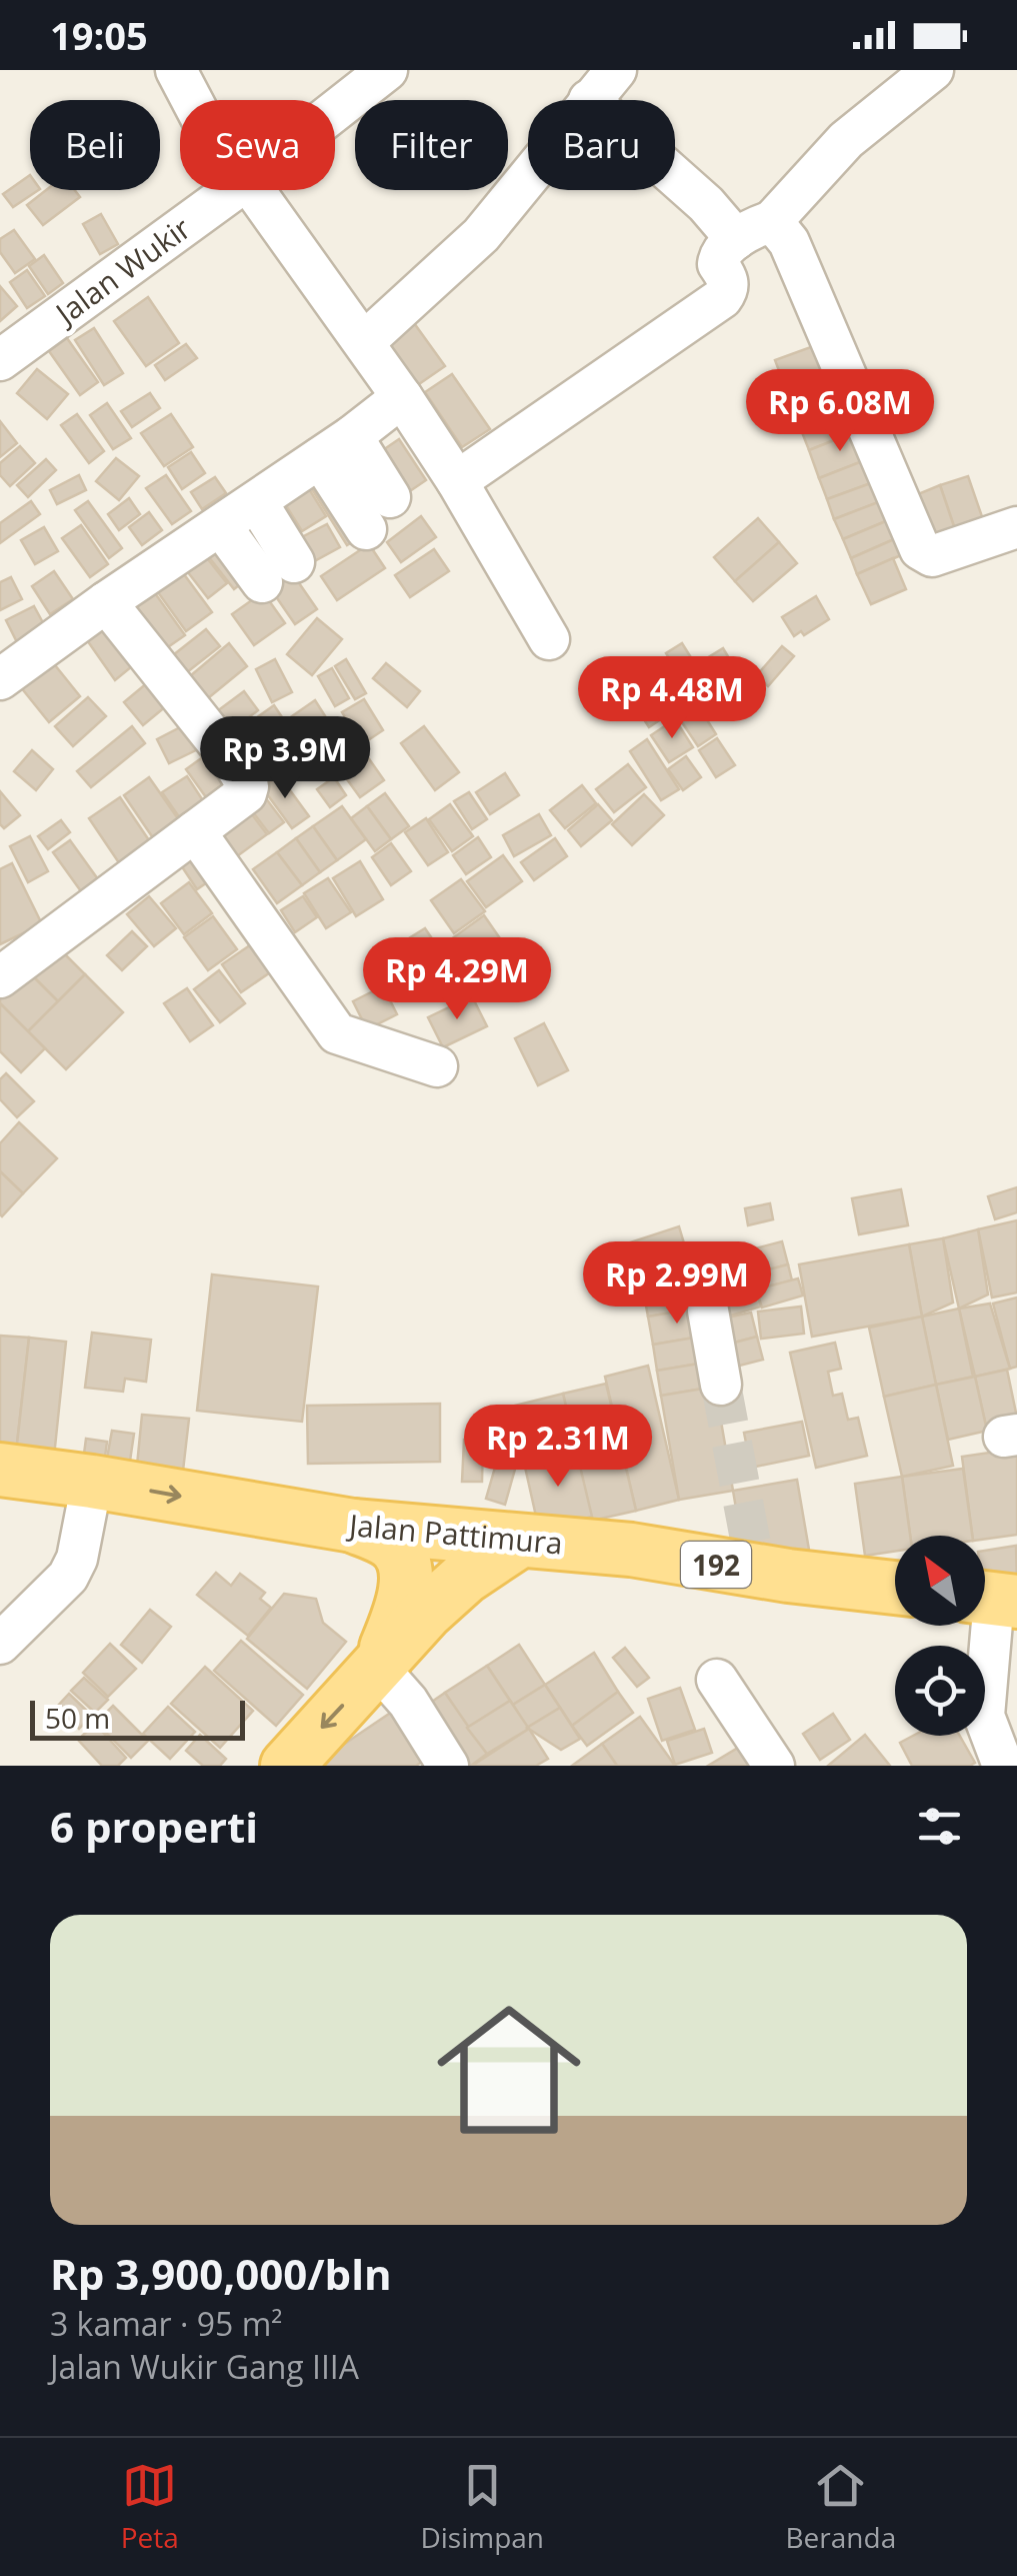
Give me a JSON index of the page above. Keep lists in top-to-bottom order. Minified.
{"streets":{"main road":["Jalan Pattimura","192"],"street":["Jalan Wukir"]},"scale_bar":"50 m","north":"top left","page":{"status":"19:05","chip":["Beli","Sewa","Filter","Baru"],"price":["Rp 6.08M","Rp 4.48M","Rp 3.9M","Rp 4.29M","Rp 2.99M","Rp 2.31M"],"scale":"50 m","heading":"6 properti","list":[{"name":"Rp 3,900,000/bln","note":"3 kamar · 95 m² · Jalan Wukir Gang IIIA"}],"tabs":["Peta","Disimpan","Beranda"]}}
